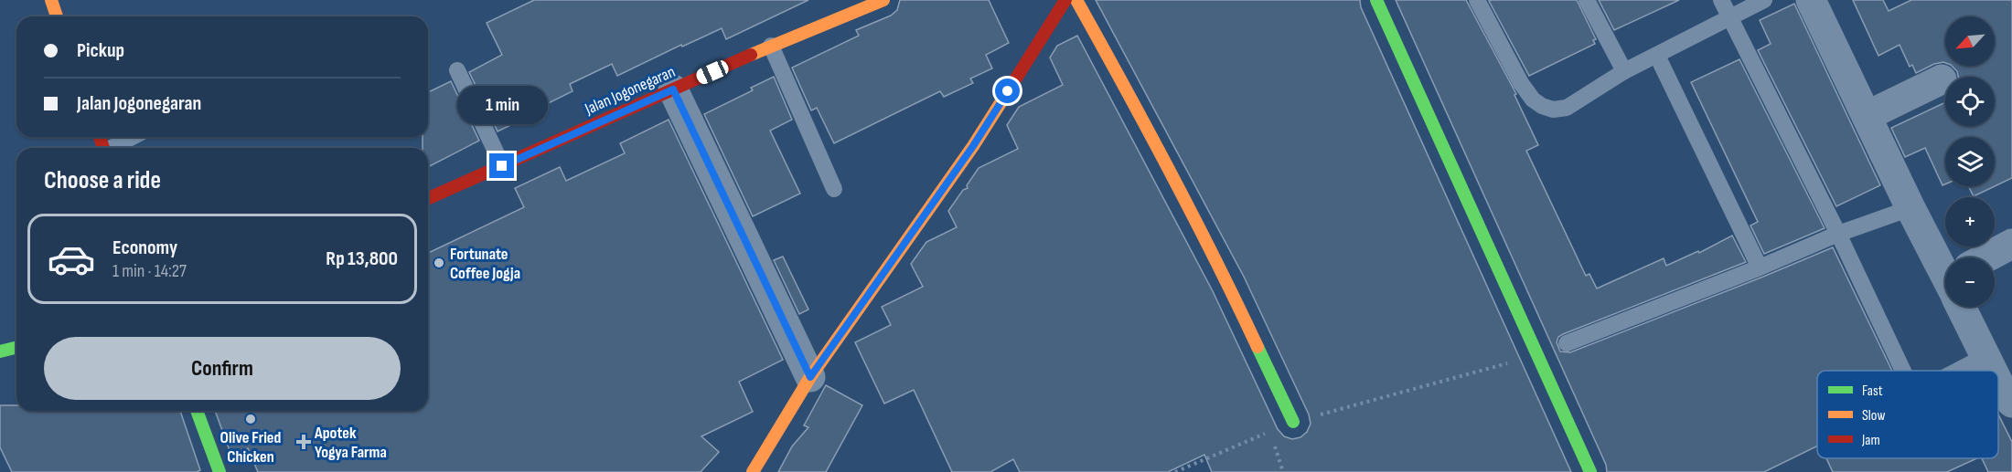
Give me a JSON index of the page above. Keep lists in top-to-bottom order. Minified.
{"streets":{"street":["Jalan Jogonegaran"]},"places":{"other":["Fortunate Coffee Jogja","Olive Fried Chicken"],"health":["Apotek Yogya Farma"]},"legend":["Fast","Slow","Jam"],"north":"bottom left","page":{"map_buttons":["+","−"],"banner":["Pickup","Jalan Jogonegaran"],"bubble":"1 min","heading":"Choose a ride","list":[{"name":"Economy","note":"1 min · 14:27","value":"Rp 13,800"}],"buttons":"Confirm"}}
